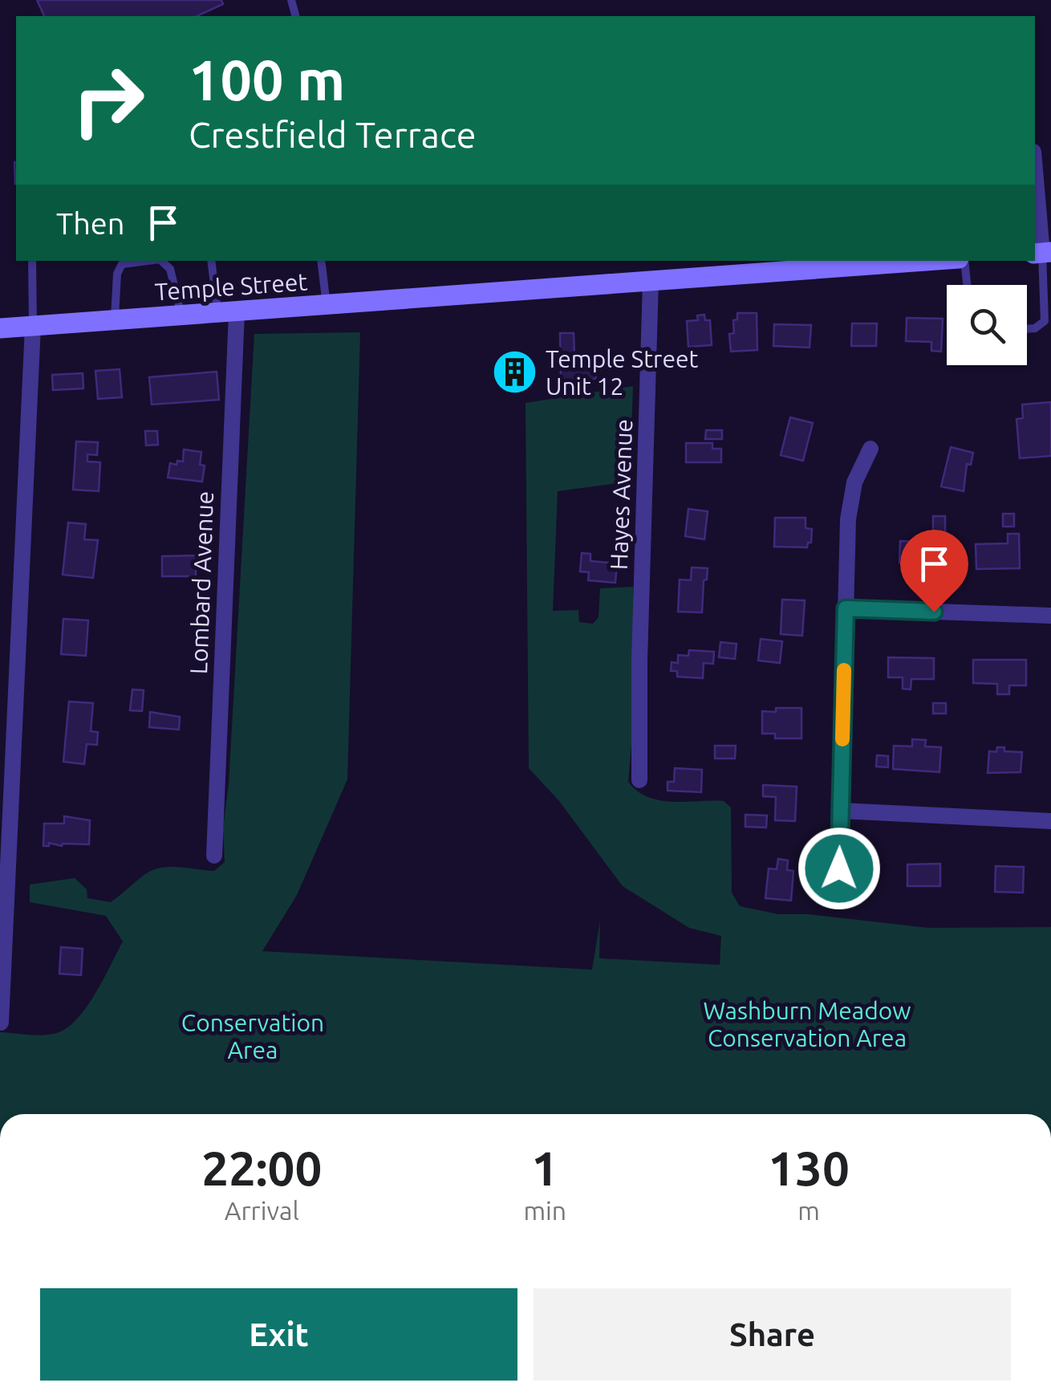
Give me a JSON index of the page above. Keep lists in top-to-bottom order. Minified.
{"streets":{"main road":["Temple Street"],"street":["Hayes Avenue","Lombard Avenue"]},"crossings":[["Temple Street","Hayes Avenue"],["Temple Street","Lombard Avenue"]],"parks":["Washburn Meadow Conservation Area","Conservation Area"],"places":{"building":["Temple Street Unit 12"]},"page":{"turn":["100 m","Crestfield Terrace"],"then":"Then","eta":["22:00","Arrival","1","min","130","m"],"buttons":["Exit","Share"]}}
